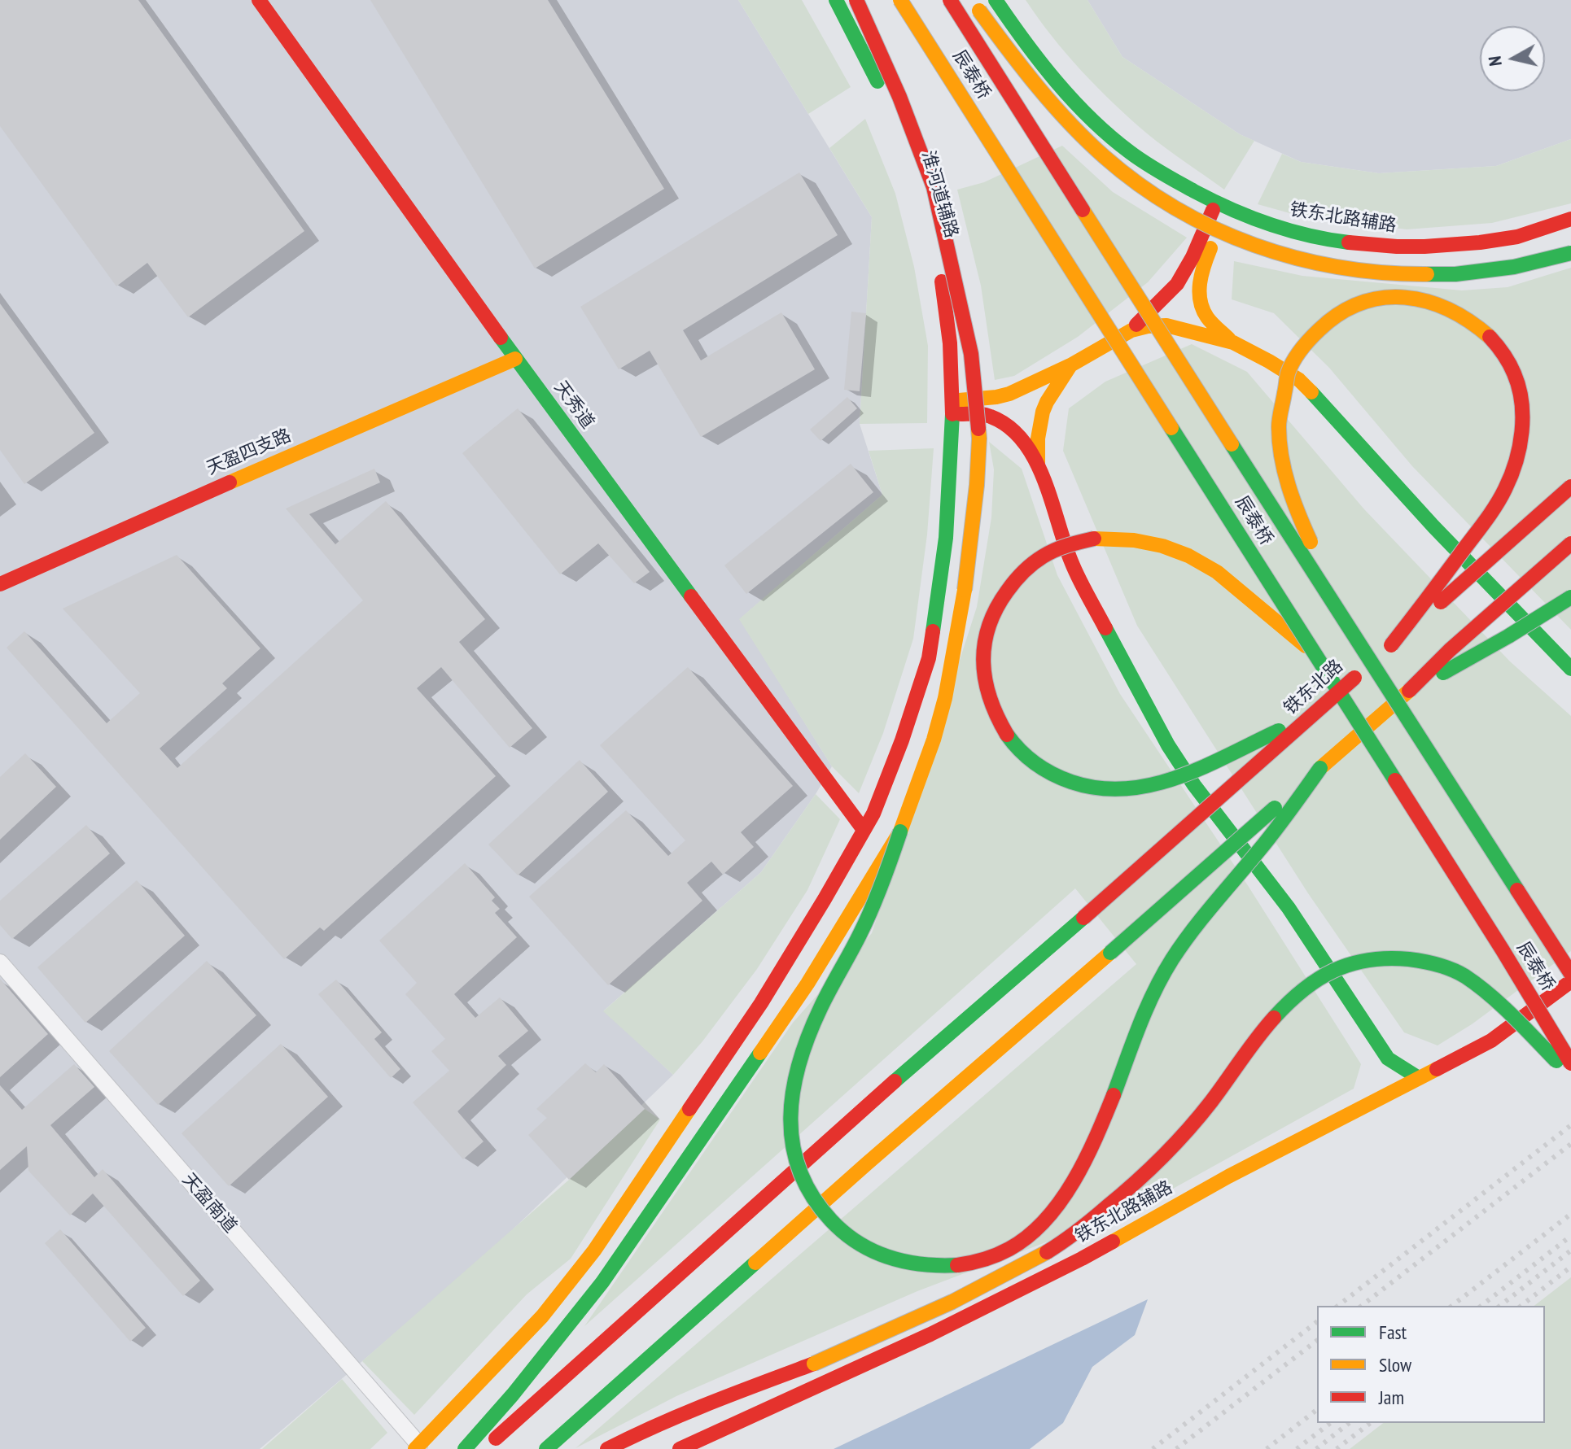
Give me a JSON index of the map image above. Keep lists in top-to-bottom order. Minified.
{"streets":{"main road":["辰泰桥","淮河道辅路","铁东北路辅路","天秀道","天盈四支路","铁东北路"],"street":["天盈南道"]},"crossings":[["淮河道辅路","天秀道"],["淮河道辅路","天盈南道"],["天秀道","天盈四支路"]],"legend":["Fast","Slow","Jam"],"north":"left"}
